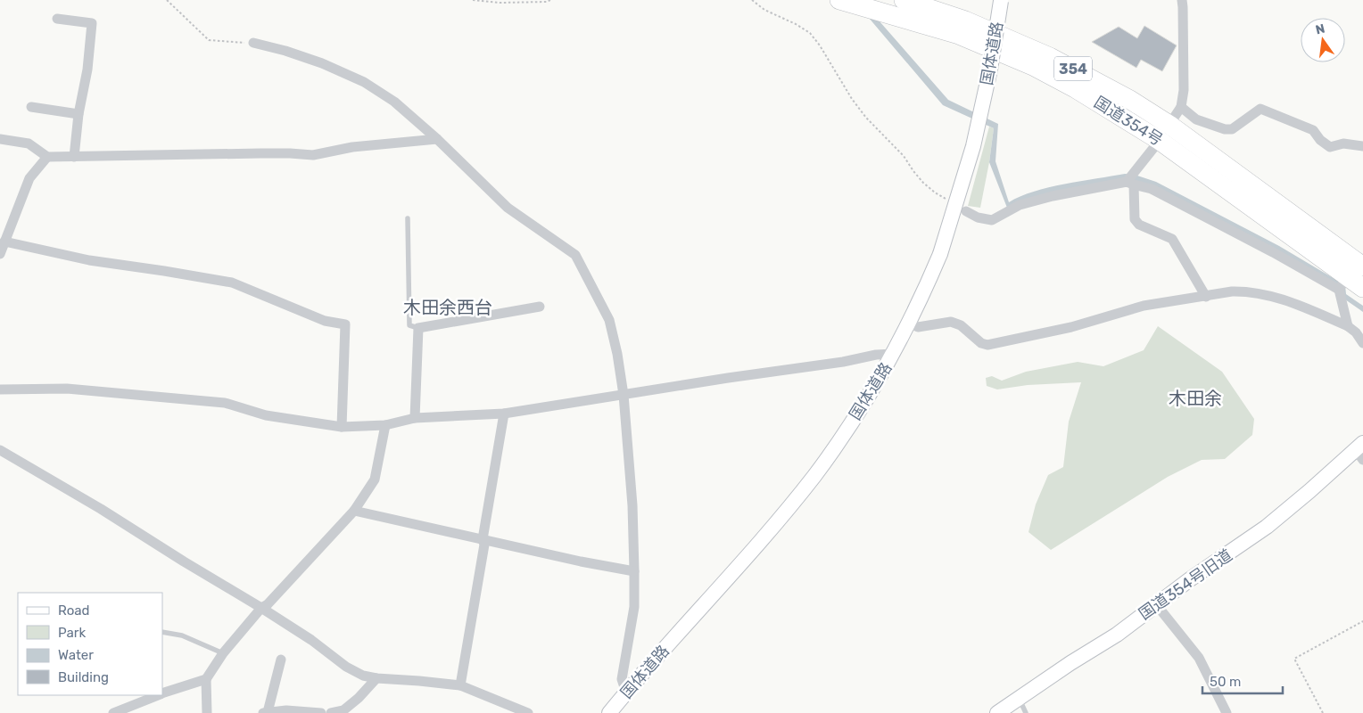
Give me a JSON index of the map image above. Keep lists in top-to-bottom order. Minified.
{"streets":{"highway":["354","国道354号"],"street":["国体道路","国道354号旧道"]},"districts":["木田余西台","木田余"],"legend":["Road","Park","Water","Building"],"scale_bar":"50 m","north":"top"}
